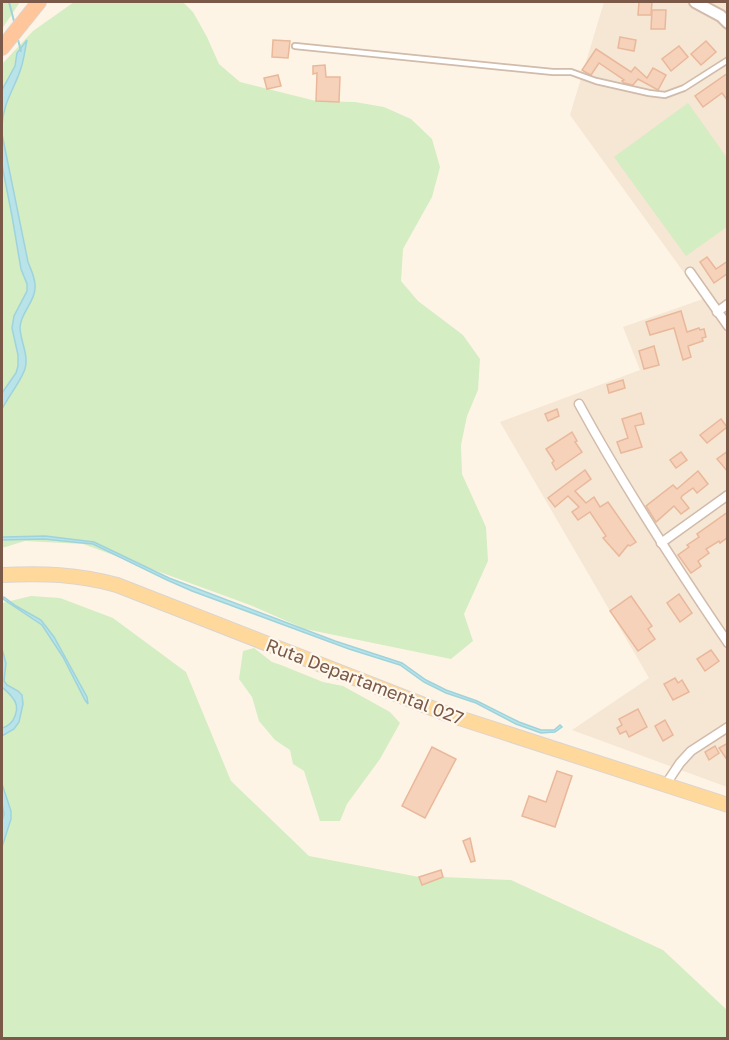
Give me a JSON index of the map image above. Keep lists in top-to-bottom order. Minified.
{"streets":{"main road":["Ruta Departamental 027"]}}
